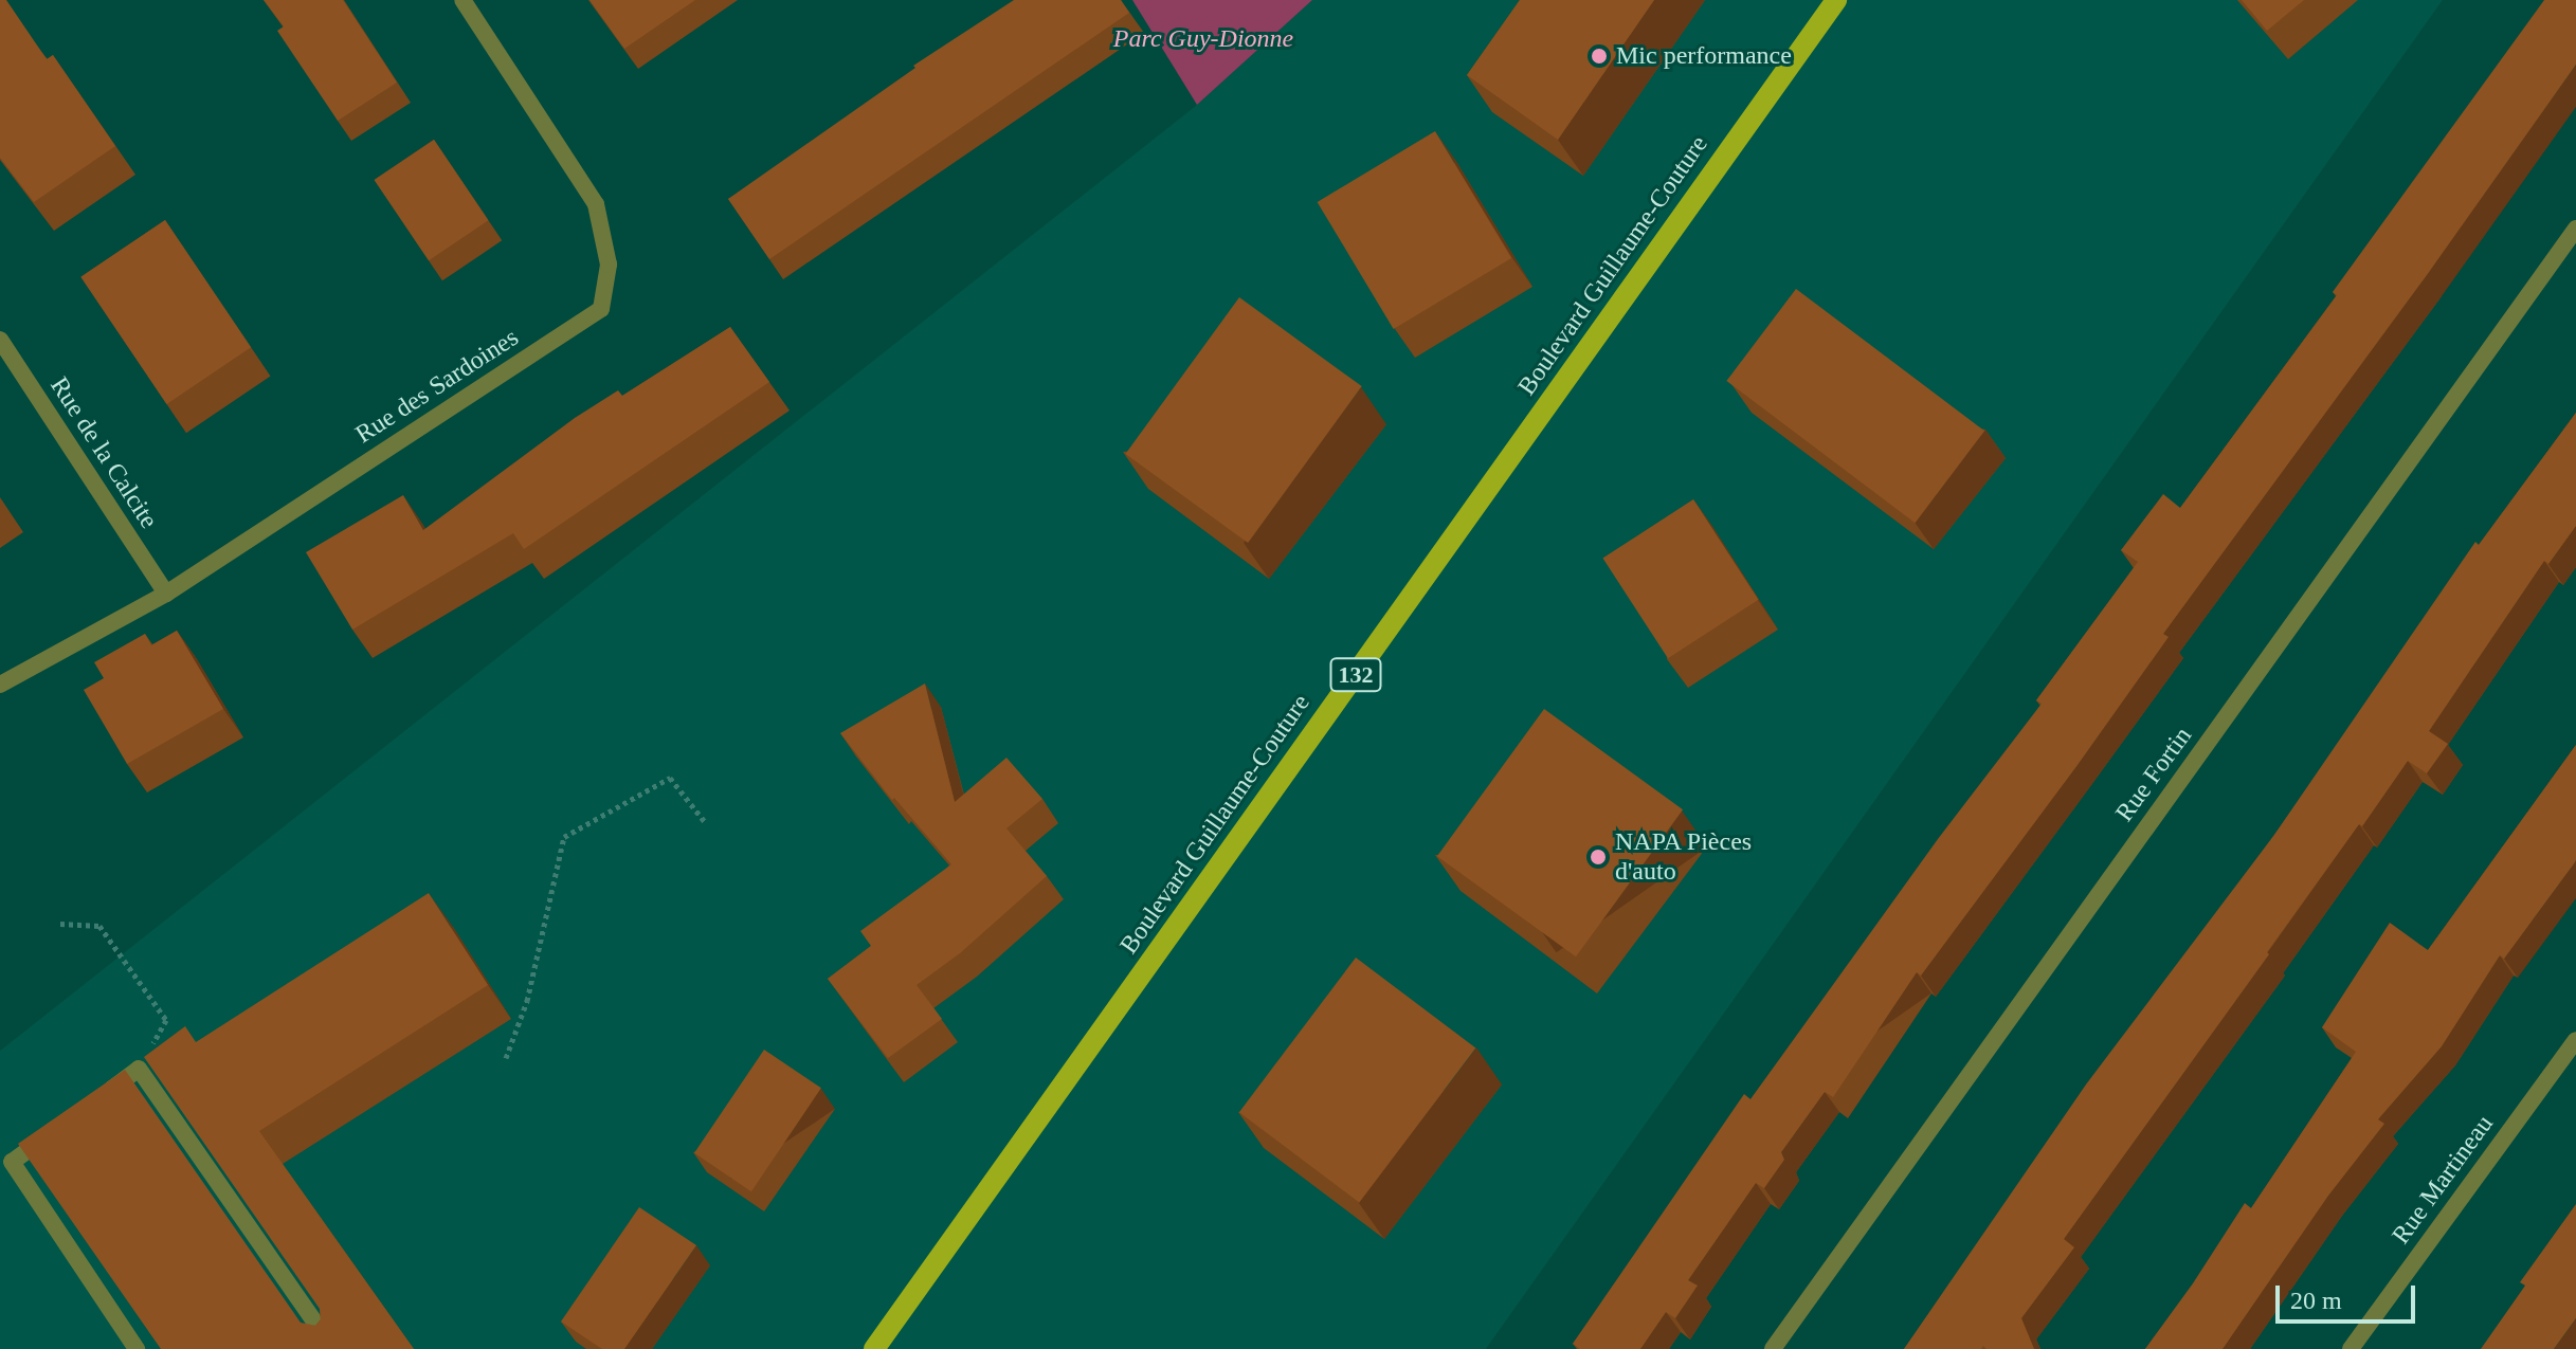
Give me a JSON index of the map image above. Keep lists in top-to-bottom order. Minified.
{"streets":{"main road":["Boulevard Guillaume-Couture","132"],"street":["Rue des Sardoines","Rue de la Calcite","Rue Fortin","Rue Martineau"]},"crossings":[["Rue des Sardoines","Rue de la Calcite"]],"parks":["Parc Guy-Dionne"],"places":["Mic performance","NAPA Pièces d'auto"],"scale_bar":"20 m"}
